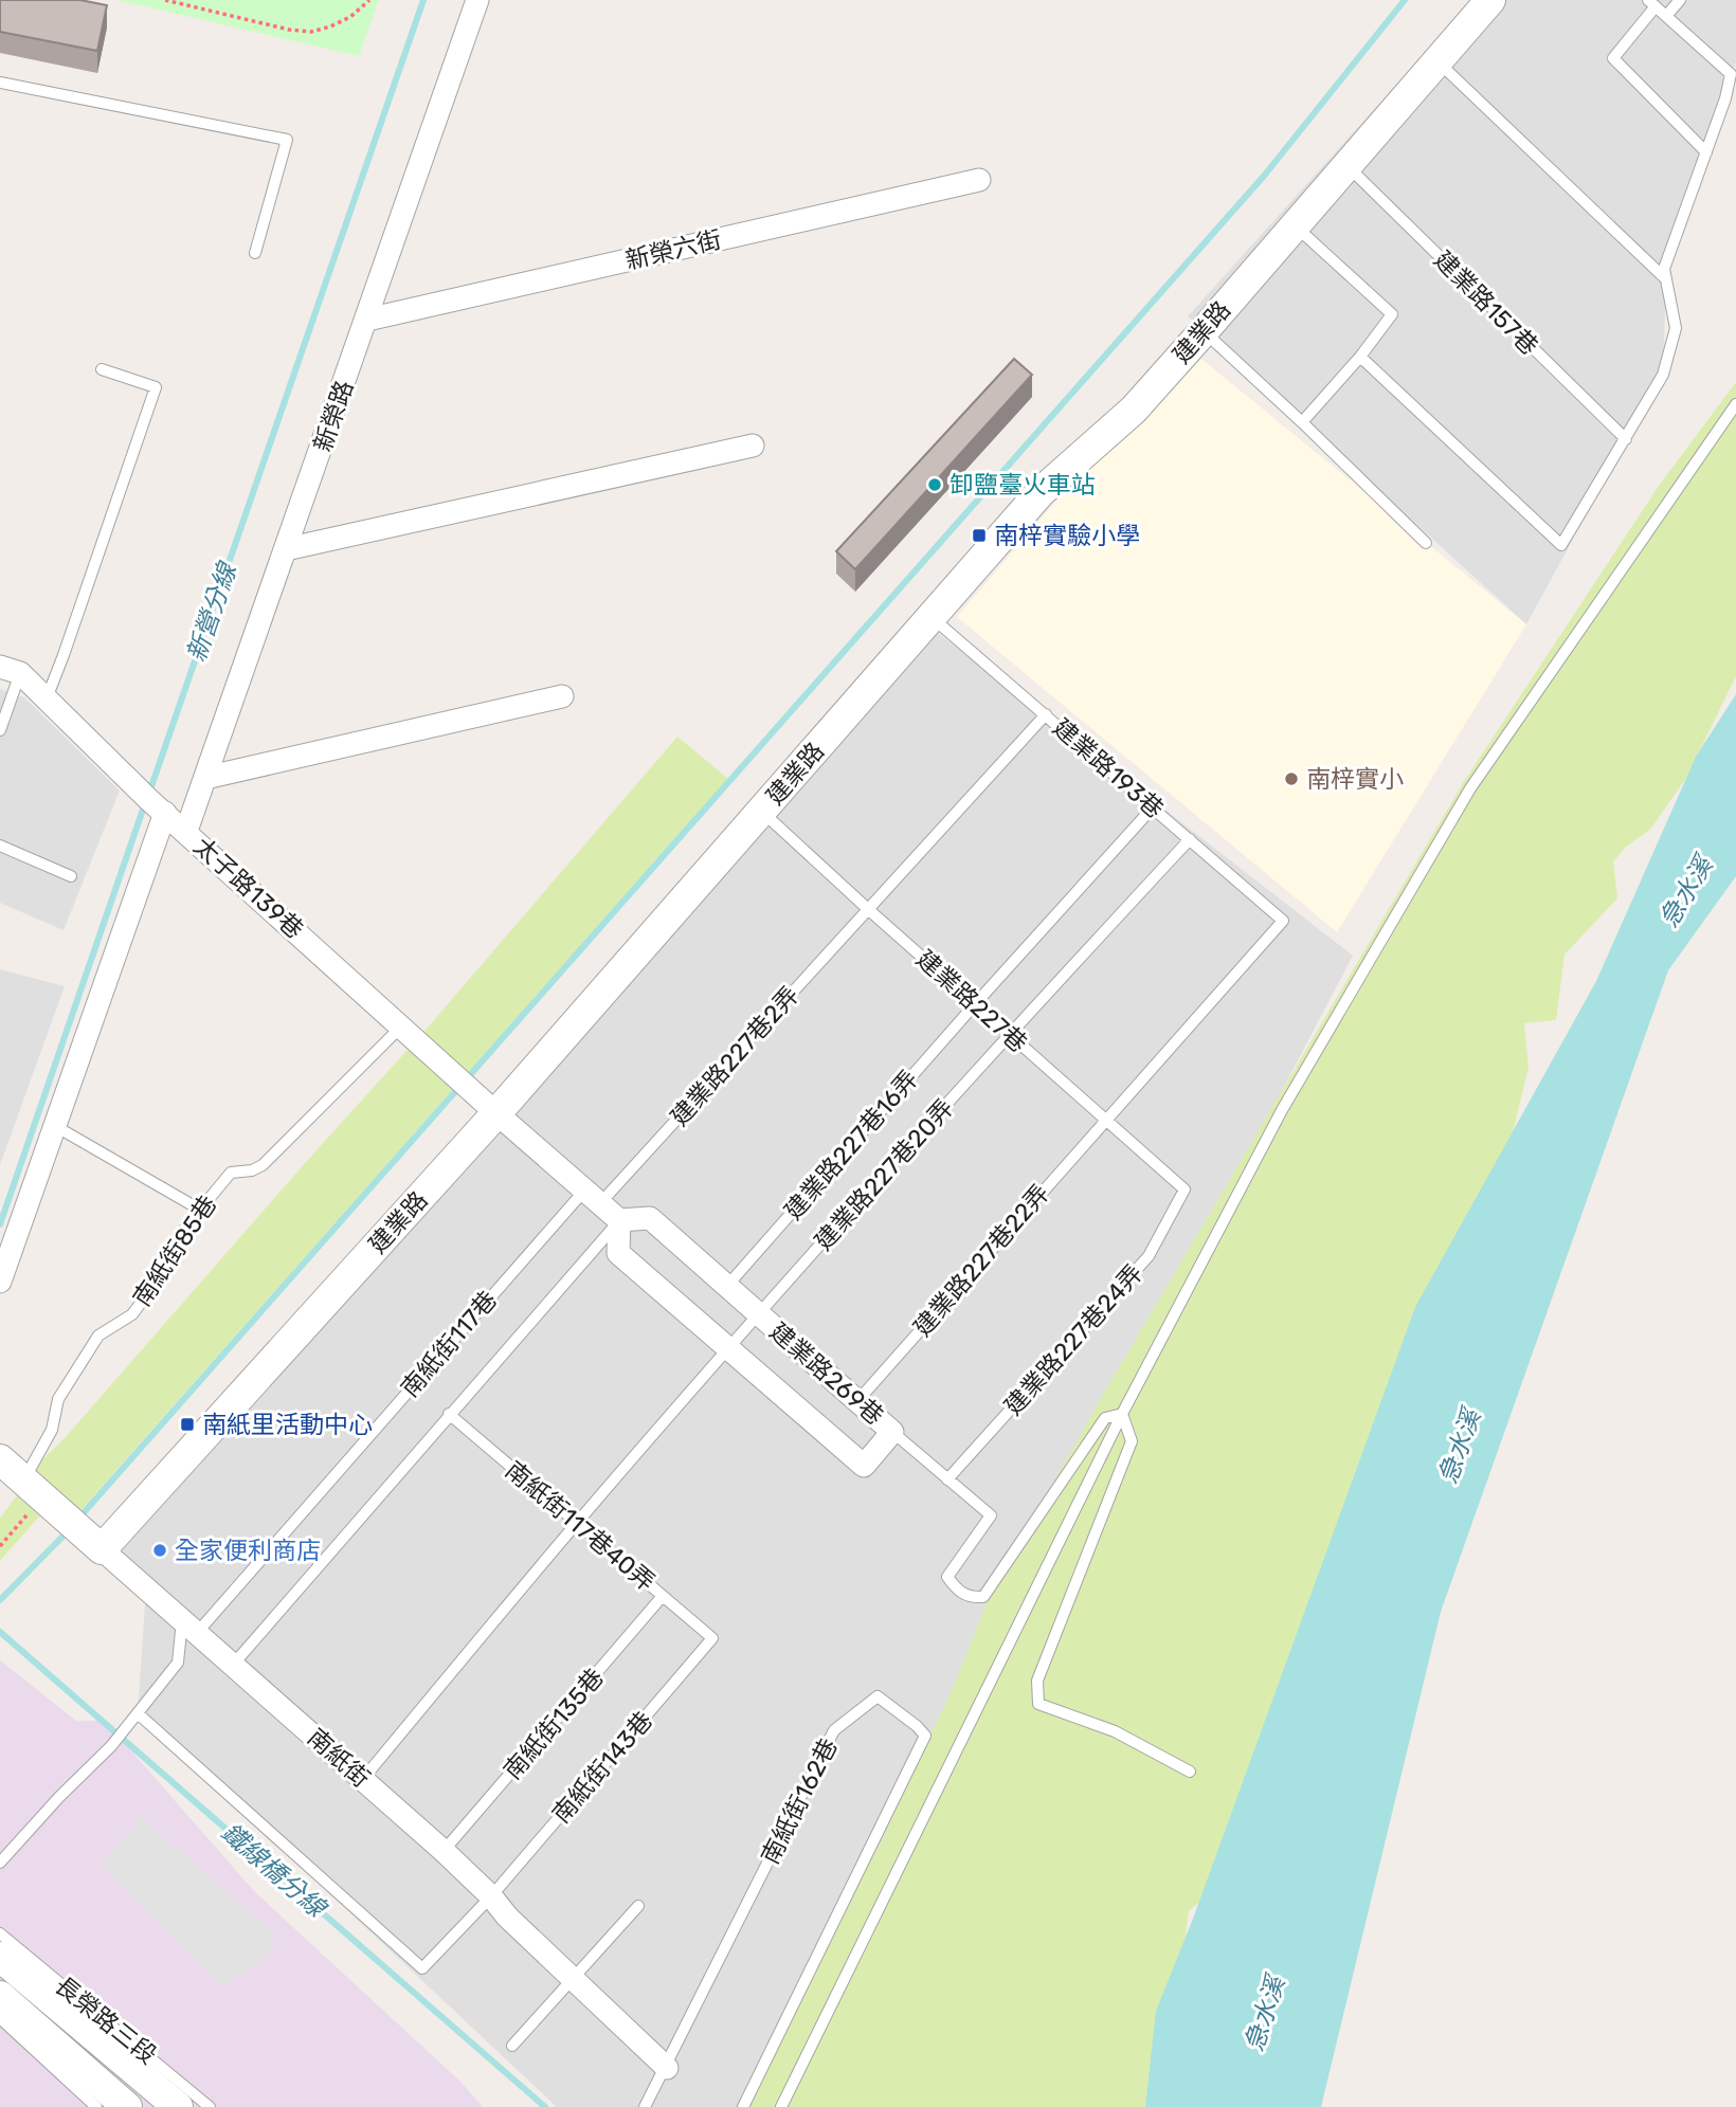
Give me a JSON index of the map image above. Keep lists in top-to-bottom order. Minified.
{"streets":{"street":["新榮六街","建業路","新榮路","太子路139巷","建業路269巷","南紙街","長榮路三段"],"lane":["建業路157巷","建業路193巷","建業路227巷","建業路227巷2弄","建業路227巷16弄","建業路227巷20弄","南紙街85巷","建業路227巷22弄","建業路227巷24弄","南紙街117巷","南紙街117巷40弄","南紙街135巷","南紙街143巷","南紙街162巷"]},"crossings":[["新榮六街","新榮路"],["建業路157巷","建業路"],["建業路","建業路193巷"],["建業路","太子路139巷"],["建業路","建業路227巷"],["建業路","南紙街"],["新榮路","太子路139巷"],["建業路193巷","建業路227巷2弄"],["建業路193巷","建業路227巷16弄"],["建業路193巷","建業路227巷20弄"],["建業路193巷","建業路227巷22弄"],["太子路139巷","南紙街85巷"],["建業路227巷","建業路227巷2弄"],["建業路227巷","建業路227巷16弄"],["建業路227巷","建業路227巷20弄"],["建業路227巷","建業路227巷22弄"],["建業路227巷","建業路227巷24弄"],["建業路227巷2弄","南紙街117巷"],["建業路227巷16弄","建業路269巷"],["建業路227巷20弄","建業路269巷"],["建業路227巷20弄","南紙街117巷40弄"],["建業路227巷20弄","南紙街"],["南紙街85巷","南紙街"],["建業路227巷22弄","建業路269巷"],["南紙街117巷","建業路269巷"],["南紙街117巷","南紙街117巷40弄"],["南紙街117巷","南紙街"],["南紙街117巷40弄","南紙街135巷"],["南紙街117巷40弄","南紙街143巷"],["南紙街135巷","南紙街"],["南紙街","南紙街143巷"],["南紙街","南紙街162巷"]],"water":["新營分線","急水溪","鐵線橋分線"],"places":{"other":["卸鹽臺火車站","南梓實小","全家便利商店"],"transit":["南梓實驗小學","南紙里活動中心"]}}
